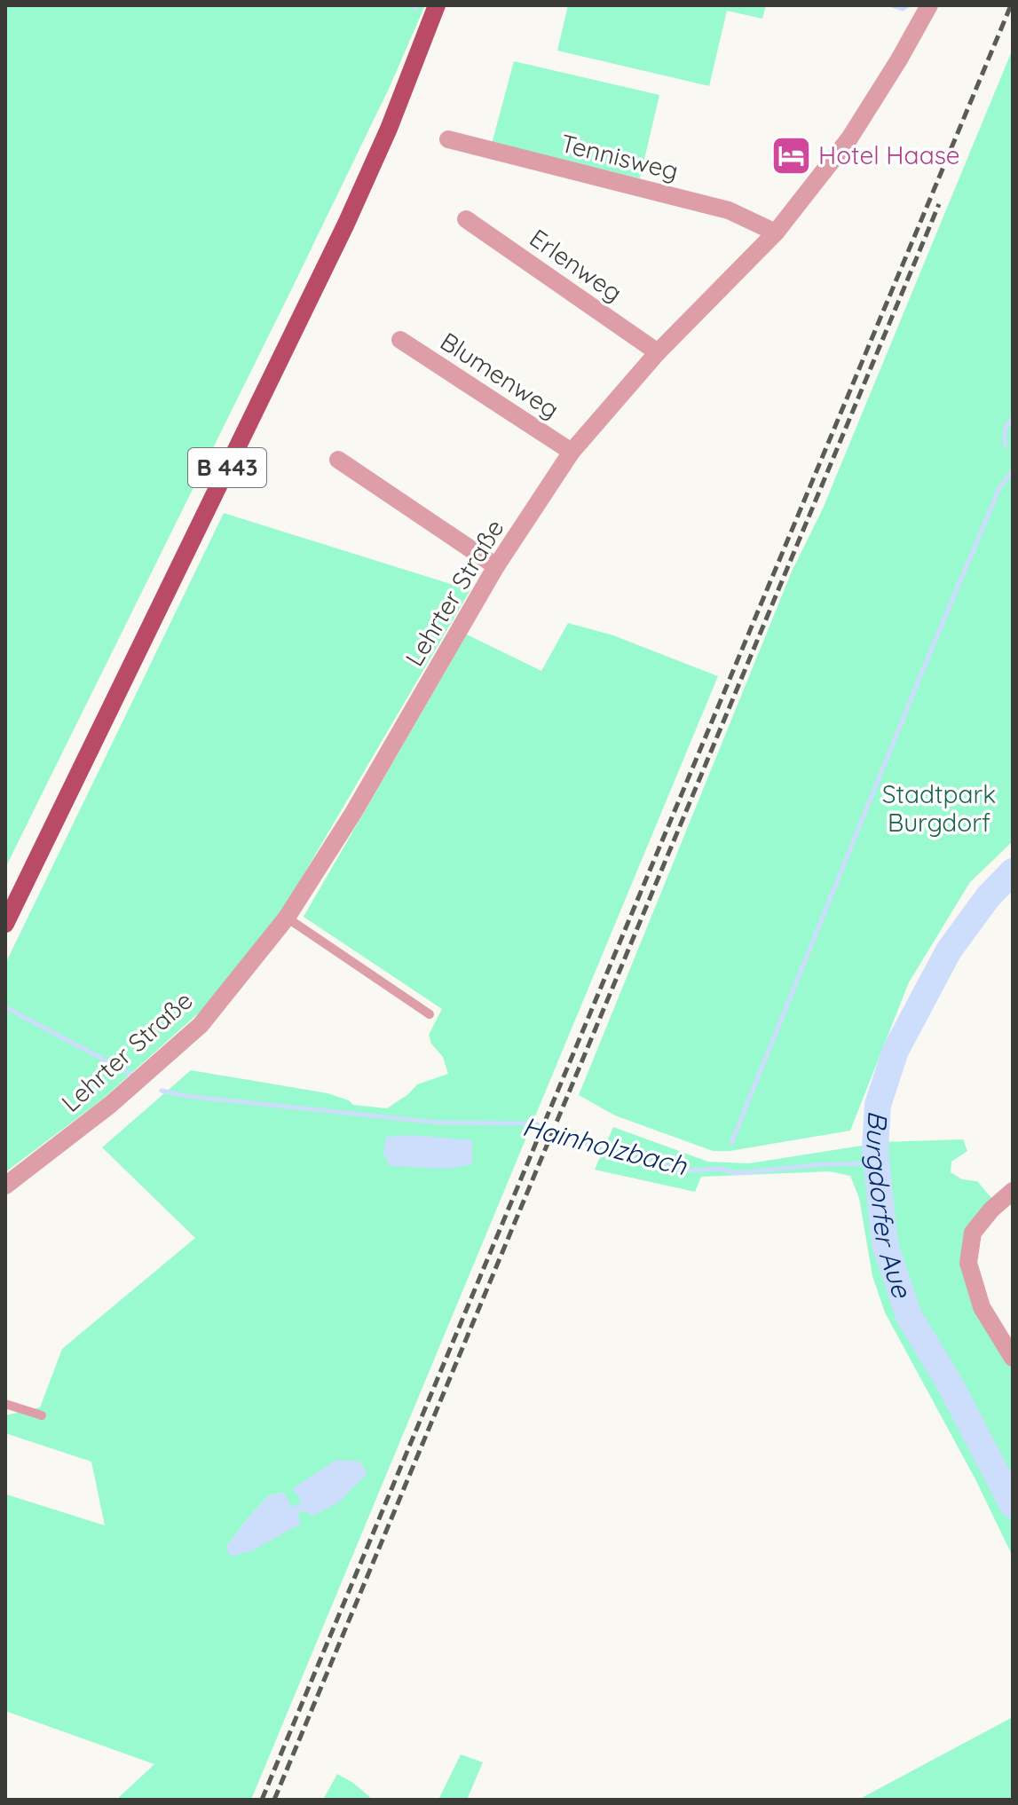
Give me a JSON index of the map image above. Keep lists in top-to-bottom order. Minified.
{"streets":{"main road":["B 443"],"street":["Tennisweg","Erlenweg","Blumenweg","Lehrter Straße"]},"crossings":[["Tennisweg","Lehrter Straße"],["Erlenweg","Lehrter Straße"],["Blumenweg","Lehrter Straße"]],"water":["Hainholzbach","Burgdorfer Aue"],"parks":["Stadtpark Burgdorf"],"places":{"hotel":["Hotel Haase"]}}
